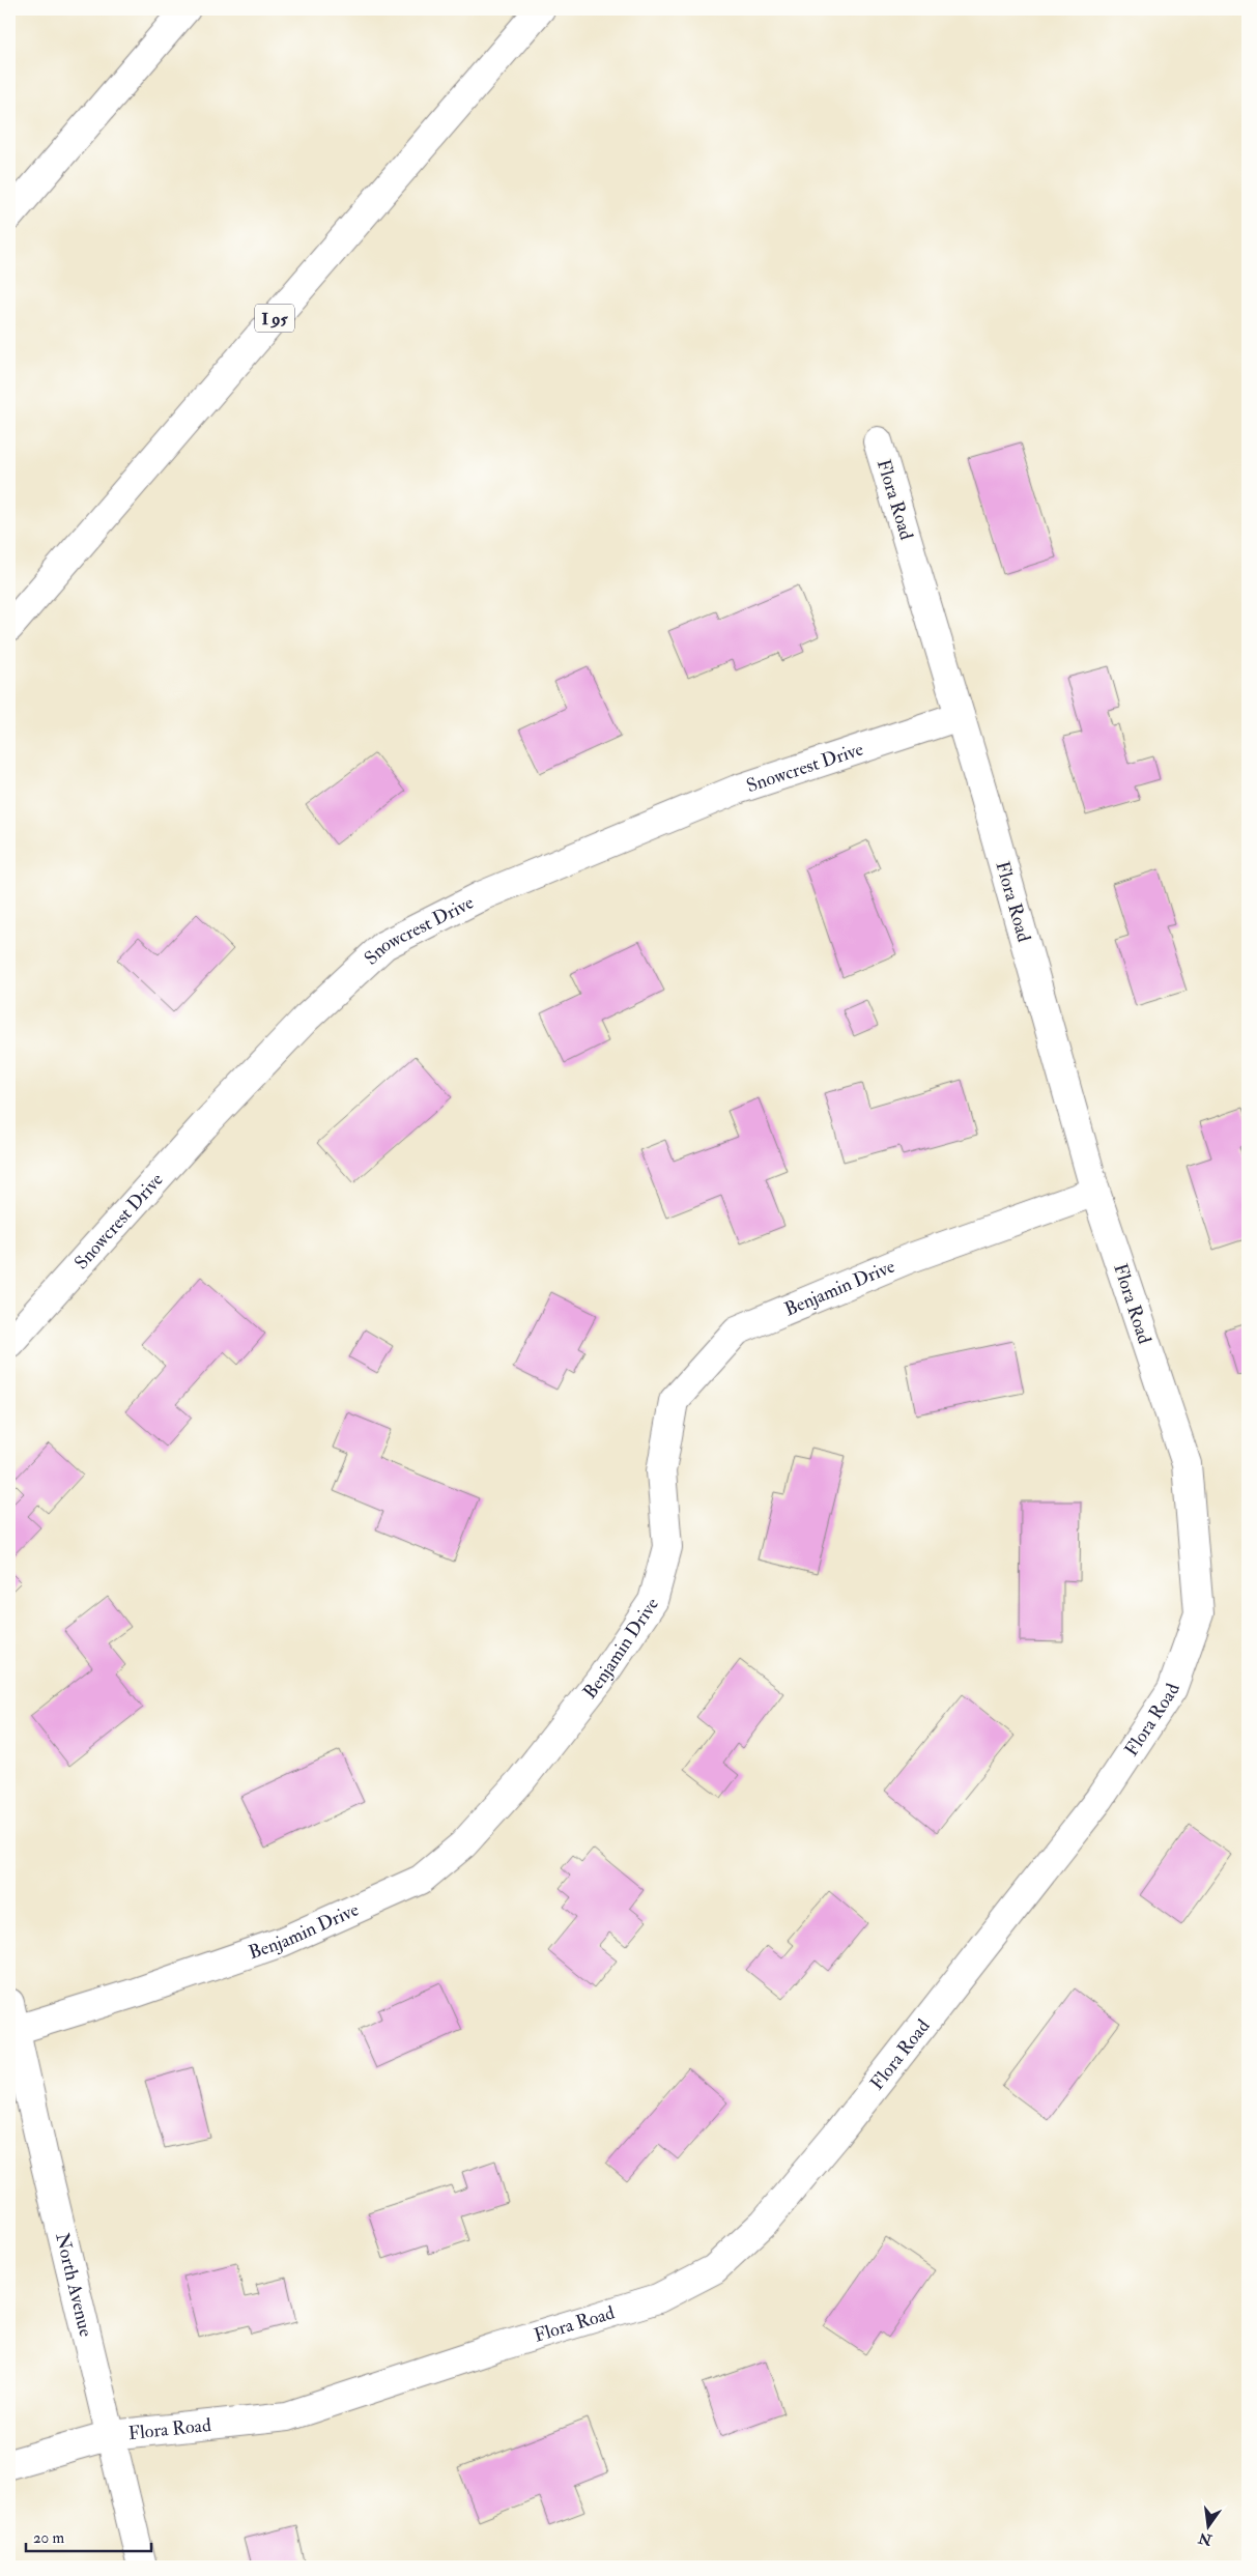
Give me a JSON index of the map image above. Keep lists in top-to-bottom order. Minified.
{"streets":{"main road":["I 95","Flora Road","Snowcrest Drive","Benjamin Drive","North Avenue"]},"crossings":[["Flora Road","Snowcrest Drive"],["Flora Road","Benjamin Drive"],["Flora Road","North Avenue"],["Benjamin Drive","North Avenue"]],"scale_bar":"20 m","north":"bottom"}
